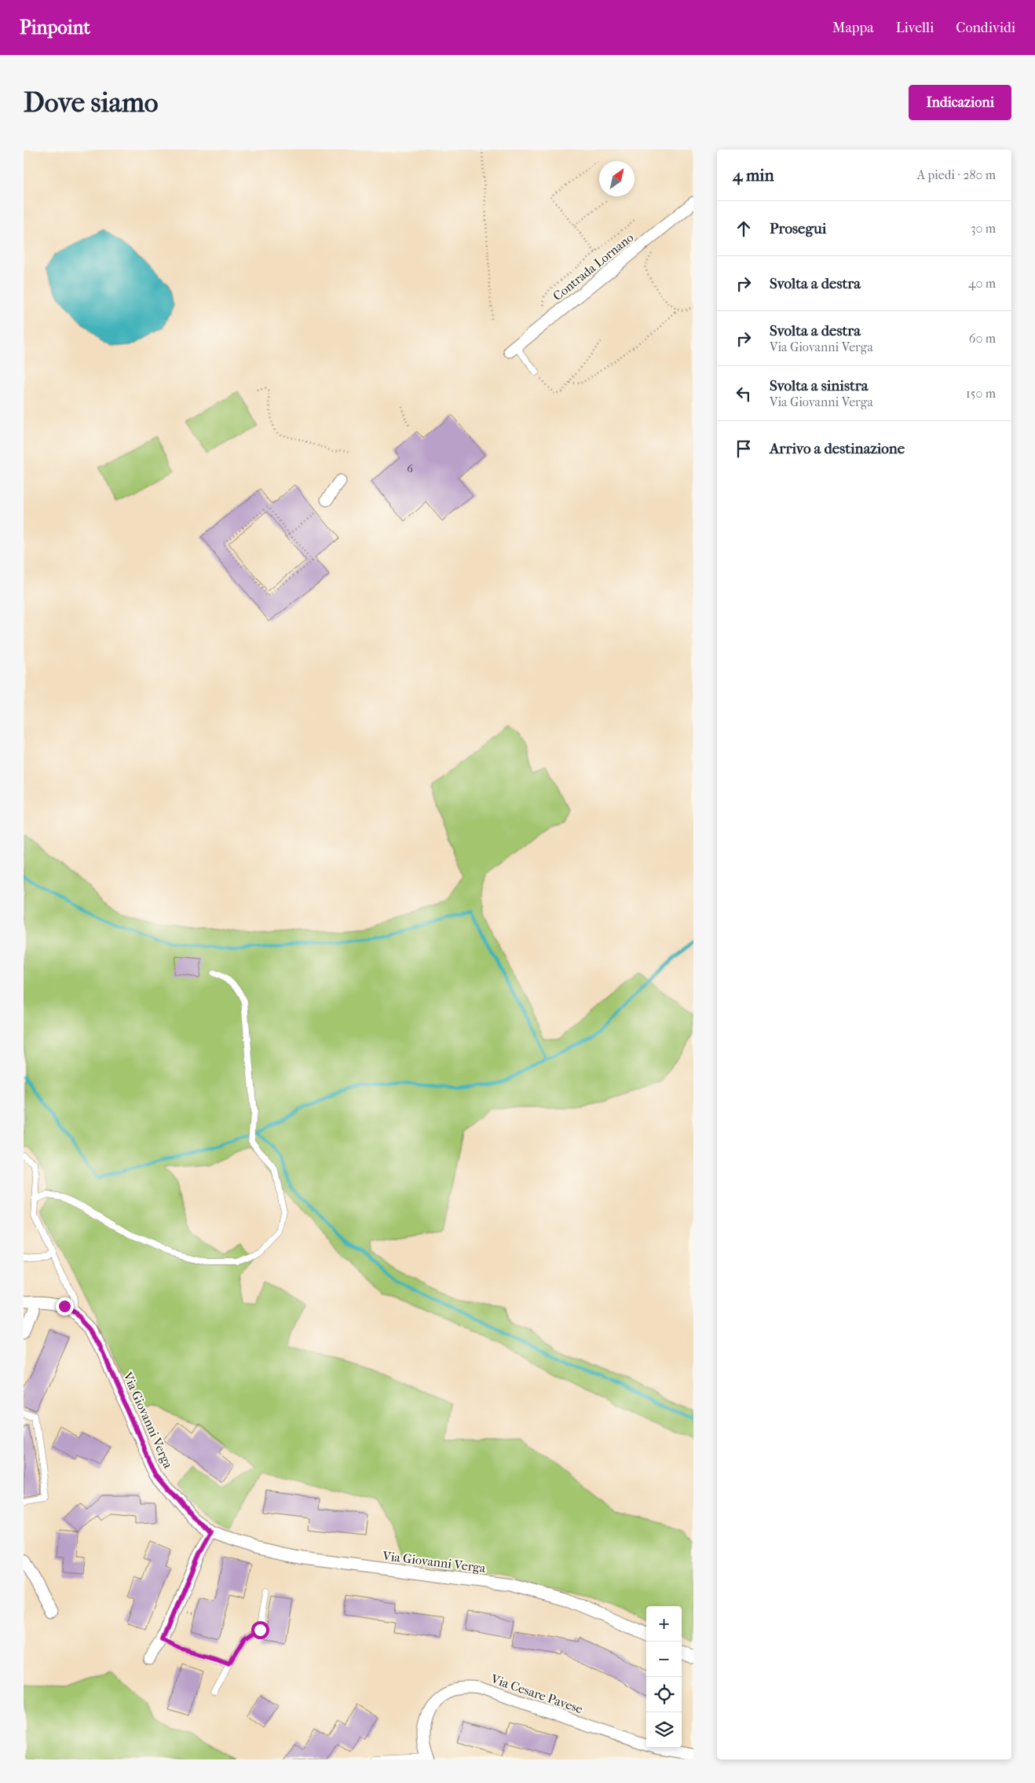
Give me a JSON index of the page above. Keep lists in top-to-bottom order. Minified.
{"streets":{"street":["Contrada Lornano","Via Giovanni Verga","Via Cesare Pavese"]},"house_numbers":["6"],"north":"top right","page":{"header":"Pinpoint","nav":["Mappa","Livelli","Condividi"],"buttons":"Indicazioni","title":"Dove siamo","heading":["4 min","A piedi · 280 m"],"list":[["Prosegui","30 m"],["Svolta a destra","40 m"],["Svolta a destra","Via Giovanni Verga","60 m"],["Svolta a sinistra","Via Giovanni Verga","150 m"],"Arrivo a destinazione"],"map_buttons":["+","−"]}}
